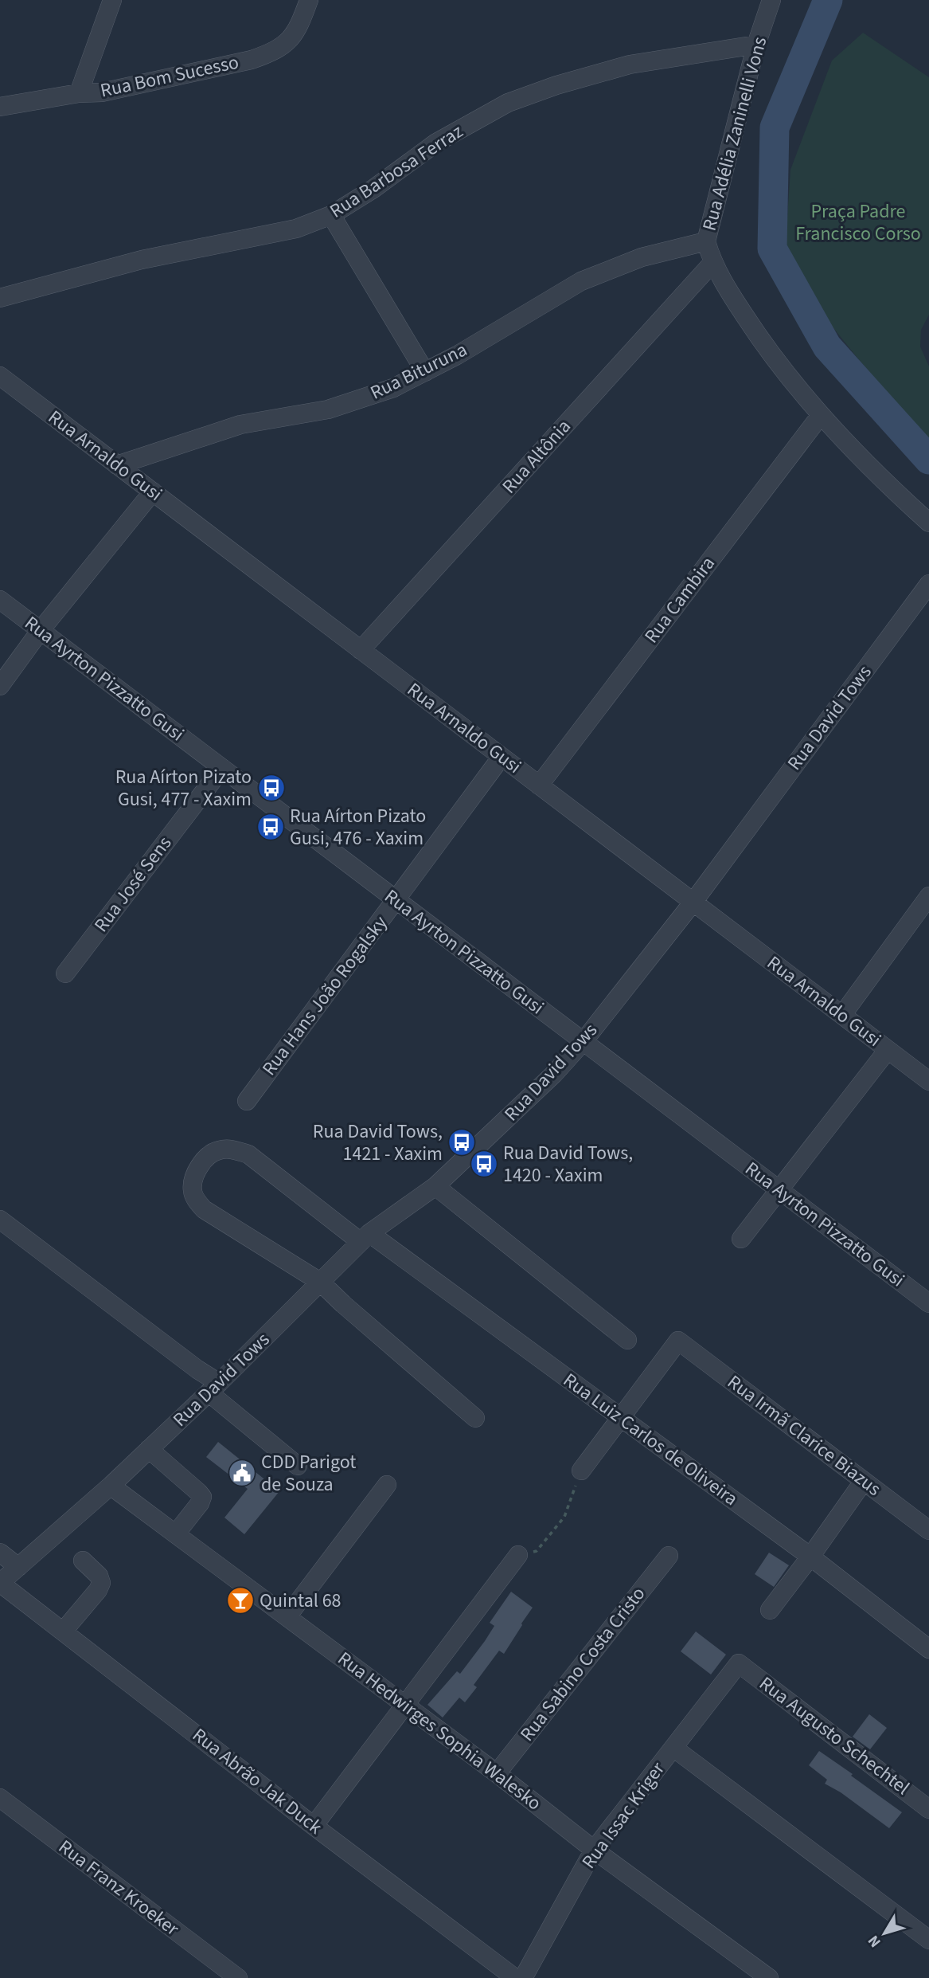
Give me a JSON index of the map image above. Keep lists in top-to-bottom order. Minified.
{"streets":{"street":["Rua Bom Sucesso","Rua Adélia Zaninelli Vons","Rua Barbosa Ferraz","Rua Bituruna","Rua Arnaldo Gusi","Rua Altônia","Rua Cambira","Rua Ayrton Pizzatto Gusi","Rua David Tows","Rua José Sens","Rua Hans João Rogalsky","Rua Irmã Clarice Biazus","Rua Luiz Carlos de Oliveira","Rua Sabino Costa Cristo","Rua Hedwirges Sophia Walesko","Rua Augusto Schechtel","Rua Abrão Jak Duck","Rua Issac Kriger","Rua Franz Kroeker"]},"crossings":[["Rua Adélia Zaninelli Vons","Rua Barbosa Ferraz"],["Rua Adélia Zaninelli Vons","Rua Bituruna"],["Rua Adélia Zaninelli Vons","Rua Altônia"],["Rua Adélia Zaninelli Vons","Rua Cambira"],["Rua Bituruna","Rua Arnaldo Gusi"],["Rua Arnaldo Gusi","Rua Altônia"],["Rua Arnaldo Gusi","Rua Cambira"],["Rua Arnaldo Gusi","Rua David Tows"],["Rua Arnaldo Gusi","Rua Hans João Rogalsky"],["Rua Ayrton Pizzatto Gusi","Rua David Tows"],["Rua Ayrton Pizzatto Gusi","Rua José Sens"],["Rua Ayrton Pizzatto Gusi","Rua Hans João Rogalsky"],["Rua David Tows","Rua Luiz Carlos de Oliveira"],["Rua David Tows","Rua Hedwirges Sophia Walesko"],["Rua David Tows","Rua Abrão Jak Duck"],["Rua Irmã Clarice Biazus","Rua Luiz Carlos de Oliveira"],["Rua Sabino Costa Cristo","Rua Hedwirges Sophia Walesko"],["Rua Hedwirges Sophia Walesko","Rua Issac Kriger"],["Rua Augusto Schechtel","Rua Issac Kriger"]],"parks":["Praça Padre Francisco Corso"],"places":{"bus stop":["Rua Aírton Pizato Gusi, 477 - Xaxim","Rua Aírton Pizato Gusi, 476 - Xaxim","Rua David Tows, 1421 - Xaxim","Rua David Tows, 1420 - Xaxim"],"public building":["CDD Parigot de Souza"],"bar":["Quintal 68"]},"north":"bottom left"}
